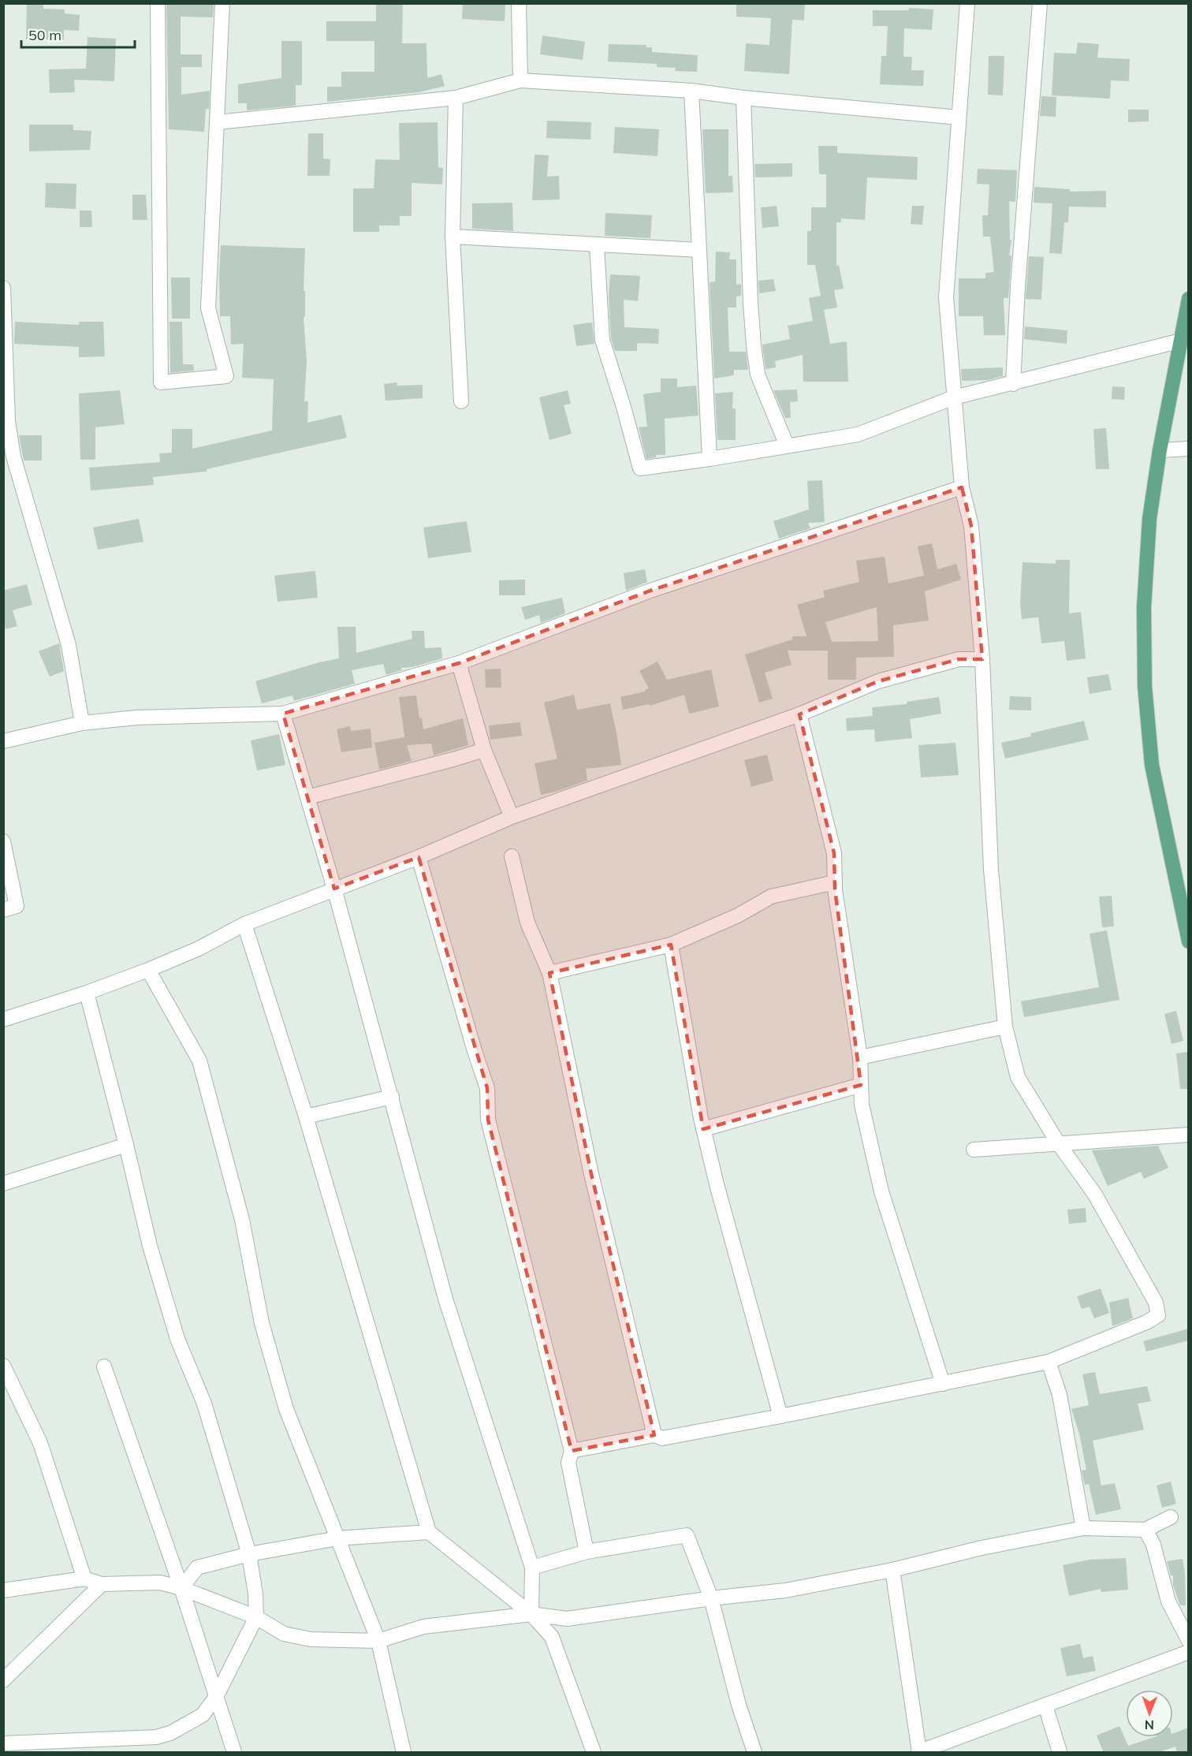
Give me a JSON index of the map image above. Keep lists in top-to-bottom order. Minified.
{"scale_bar":"50 m","north":"bottom"}
